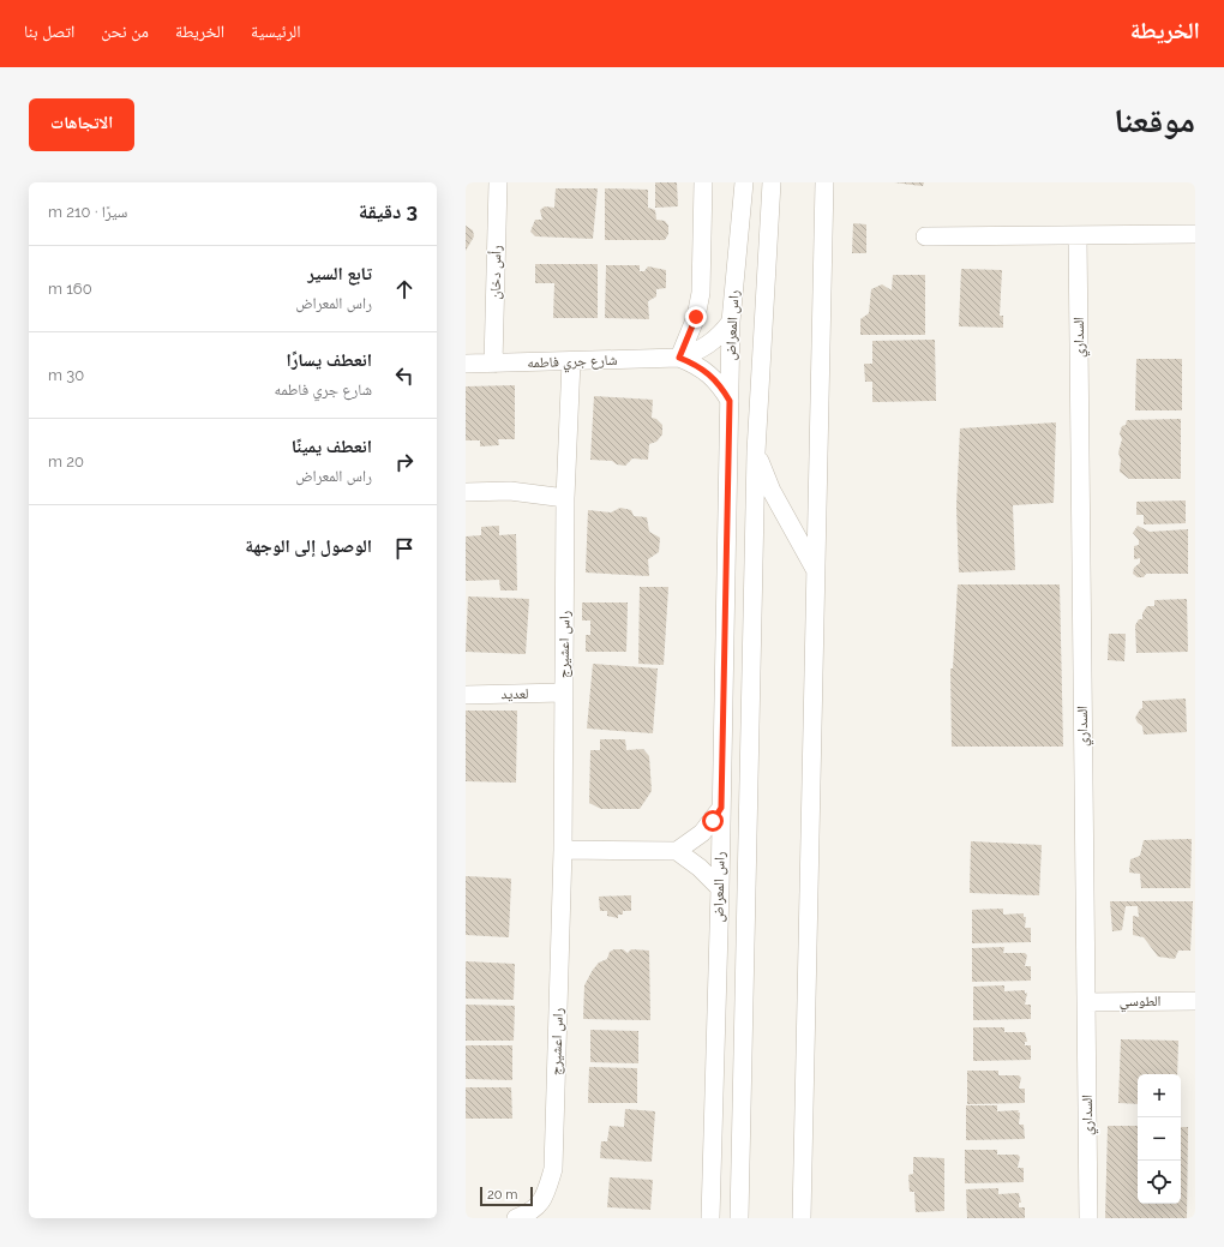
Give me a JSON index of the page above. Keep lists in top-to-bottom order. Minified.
{"streets":{"street":["رأس دخان","راس المعراض","السداري","شارع جري فاطمه","راس اعشيرج","لعديد","الطوسي"]},"crossings":[["رأس دخان","شارع جري فاطمه"],["راس المعراض","شارع جري فاطمه"],["السداري","الطوسي"],["شارع جري فاطمه","راس اعشيرج"],["راس اعشيرج","لعديد"]],"scale_bar":"20 m","page":{"header":"الخريطة","nav":["الرئيسية","الخريطة","من نحن","اتصل بنا"],"title":"موقعنا","buttons":"الاتجاهات","heading":["3 دقيقة","سيرًا · 210 m"],"list":[["تابع السير","راس المعراض","160 m"],["انعطف يسارًا","شارع جري فاطمه","30 m"],["انعطف يمينًا","راس المعراض","20 m"],"الوصول إلى الوجهة"],"map_buttons":["+","−"],"scale":"20 m"}}
